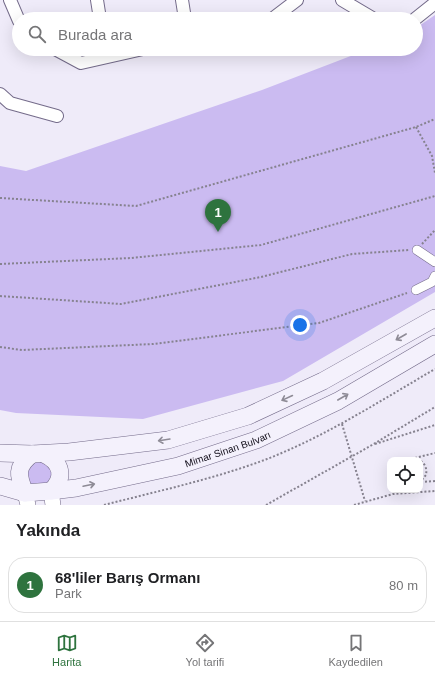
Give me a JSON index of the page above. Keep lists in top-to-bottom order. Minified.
{"streets":{"main road":["Mimar Sinan Bulvarı"]},"page":{"search":"Burada ara","pins":"1","heading":"Yakında","list":[{"mark":"1","name":"68'liler Barış Ormanı","note":"Park","value":"80 m"}],"nav":["Harita","Yol tarifi","Kaydedilen"]}}
